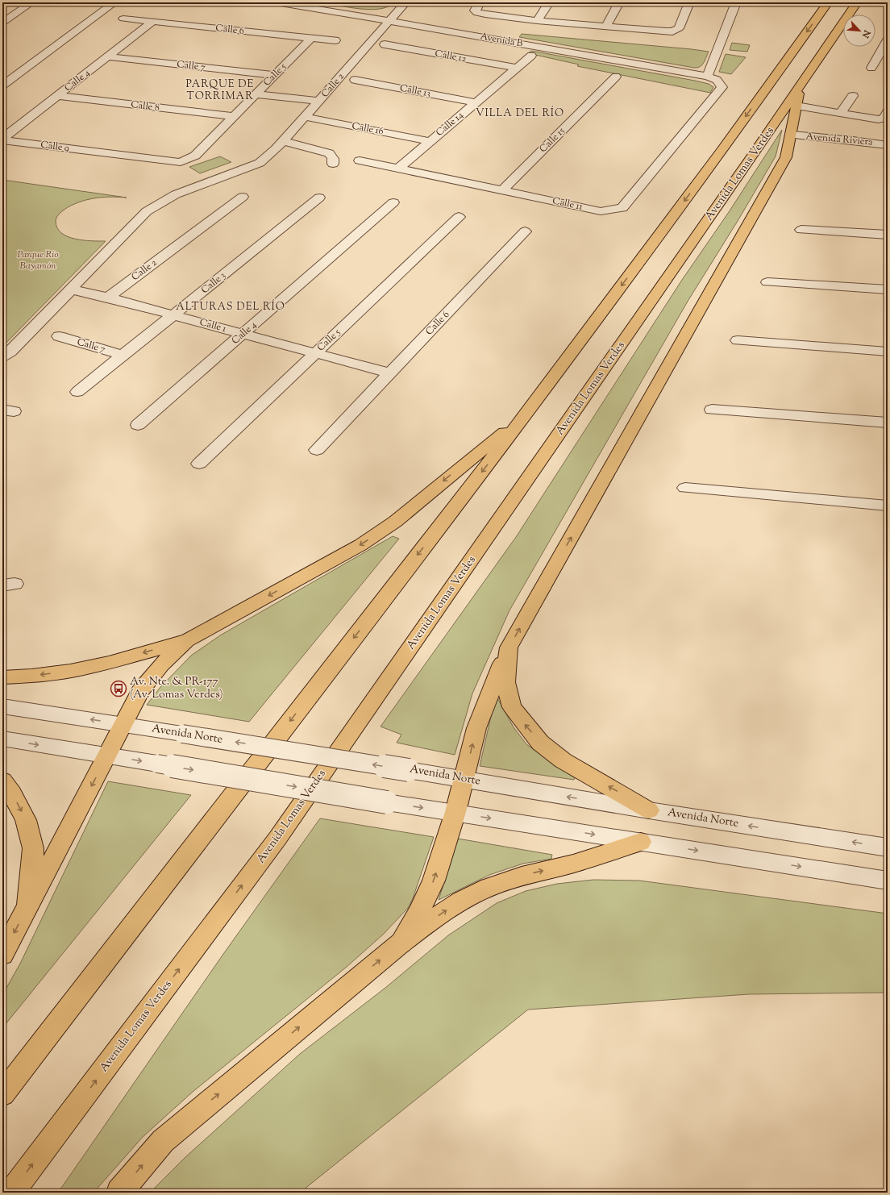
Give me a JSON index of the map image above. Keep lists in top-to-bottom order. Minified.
{"streets":{"highway":["Avenida Lomas Verdes"],"street":["Calle 6","Avenida B","Calle 12","Calle 7","Calle 5","Calle 4","Calle 2","Calle 13","Calle 8","Calle 14","Calle 16","Avenida Riviera","Calle 15","Calle 9","Calle 11","Calle 3","Calle 1","Avenida Norte"]},"crossings":[["Calle 6","Calle 5"],["Calle 6","Calle 4"],["Calle 6","Calle 1"],["Avenida B","Calle 2"],["Avenida B","Calle 11"],["Calle 12","Calle 14"],["Calle 7","Calle 5"],["Calle 7","Calle 4"],["Calle 7","Calle 3"],["Calle 5","Calle 8"],["Calle 5","Calle 9"],["Calle 5","Calle 1"],["Calle 4","Calle 8"],["Calle 4","Calle 9"],["Calle 4","Calle 1"],["Calle 2","Calle 16"],["Calle 2","Calle 1"],["Calle 13","Calle 14"],["Calle 14","Calle 16"],["Calle 14","Calle 11"],["Calle 15","Calle 11"],["Calle 3","Calle 1"]],"districts":["PARQUE DE TORRIMAR","VILLA DEL RÍO","ALTURAS DEL RÍO"],"parks":["Parque Río Bayamón"],"places":{"bus stop":["Av. Nte. & PR-177 (Av. Lomas Verdes)"]},"north":"bottom right"}
